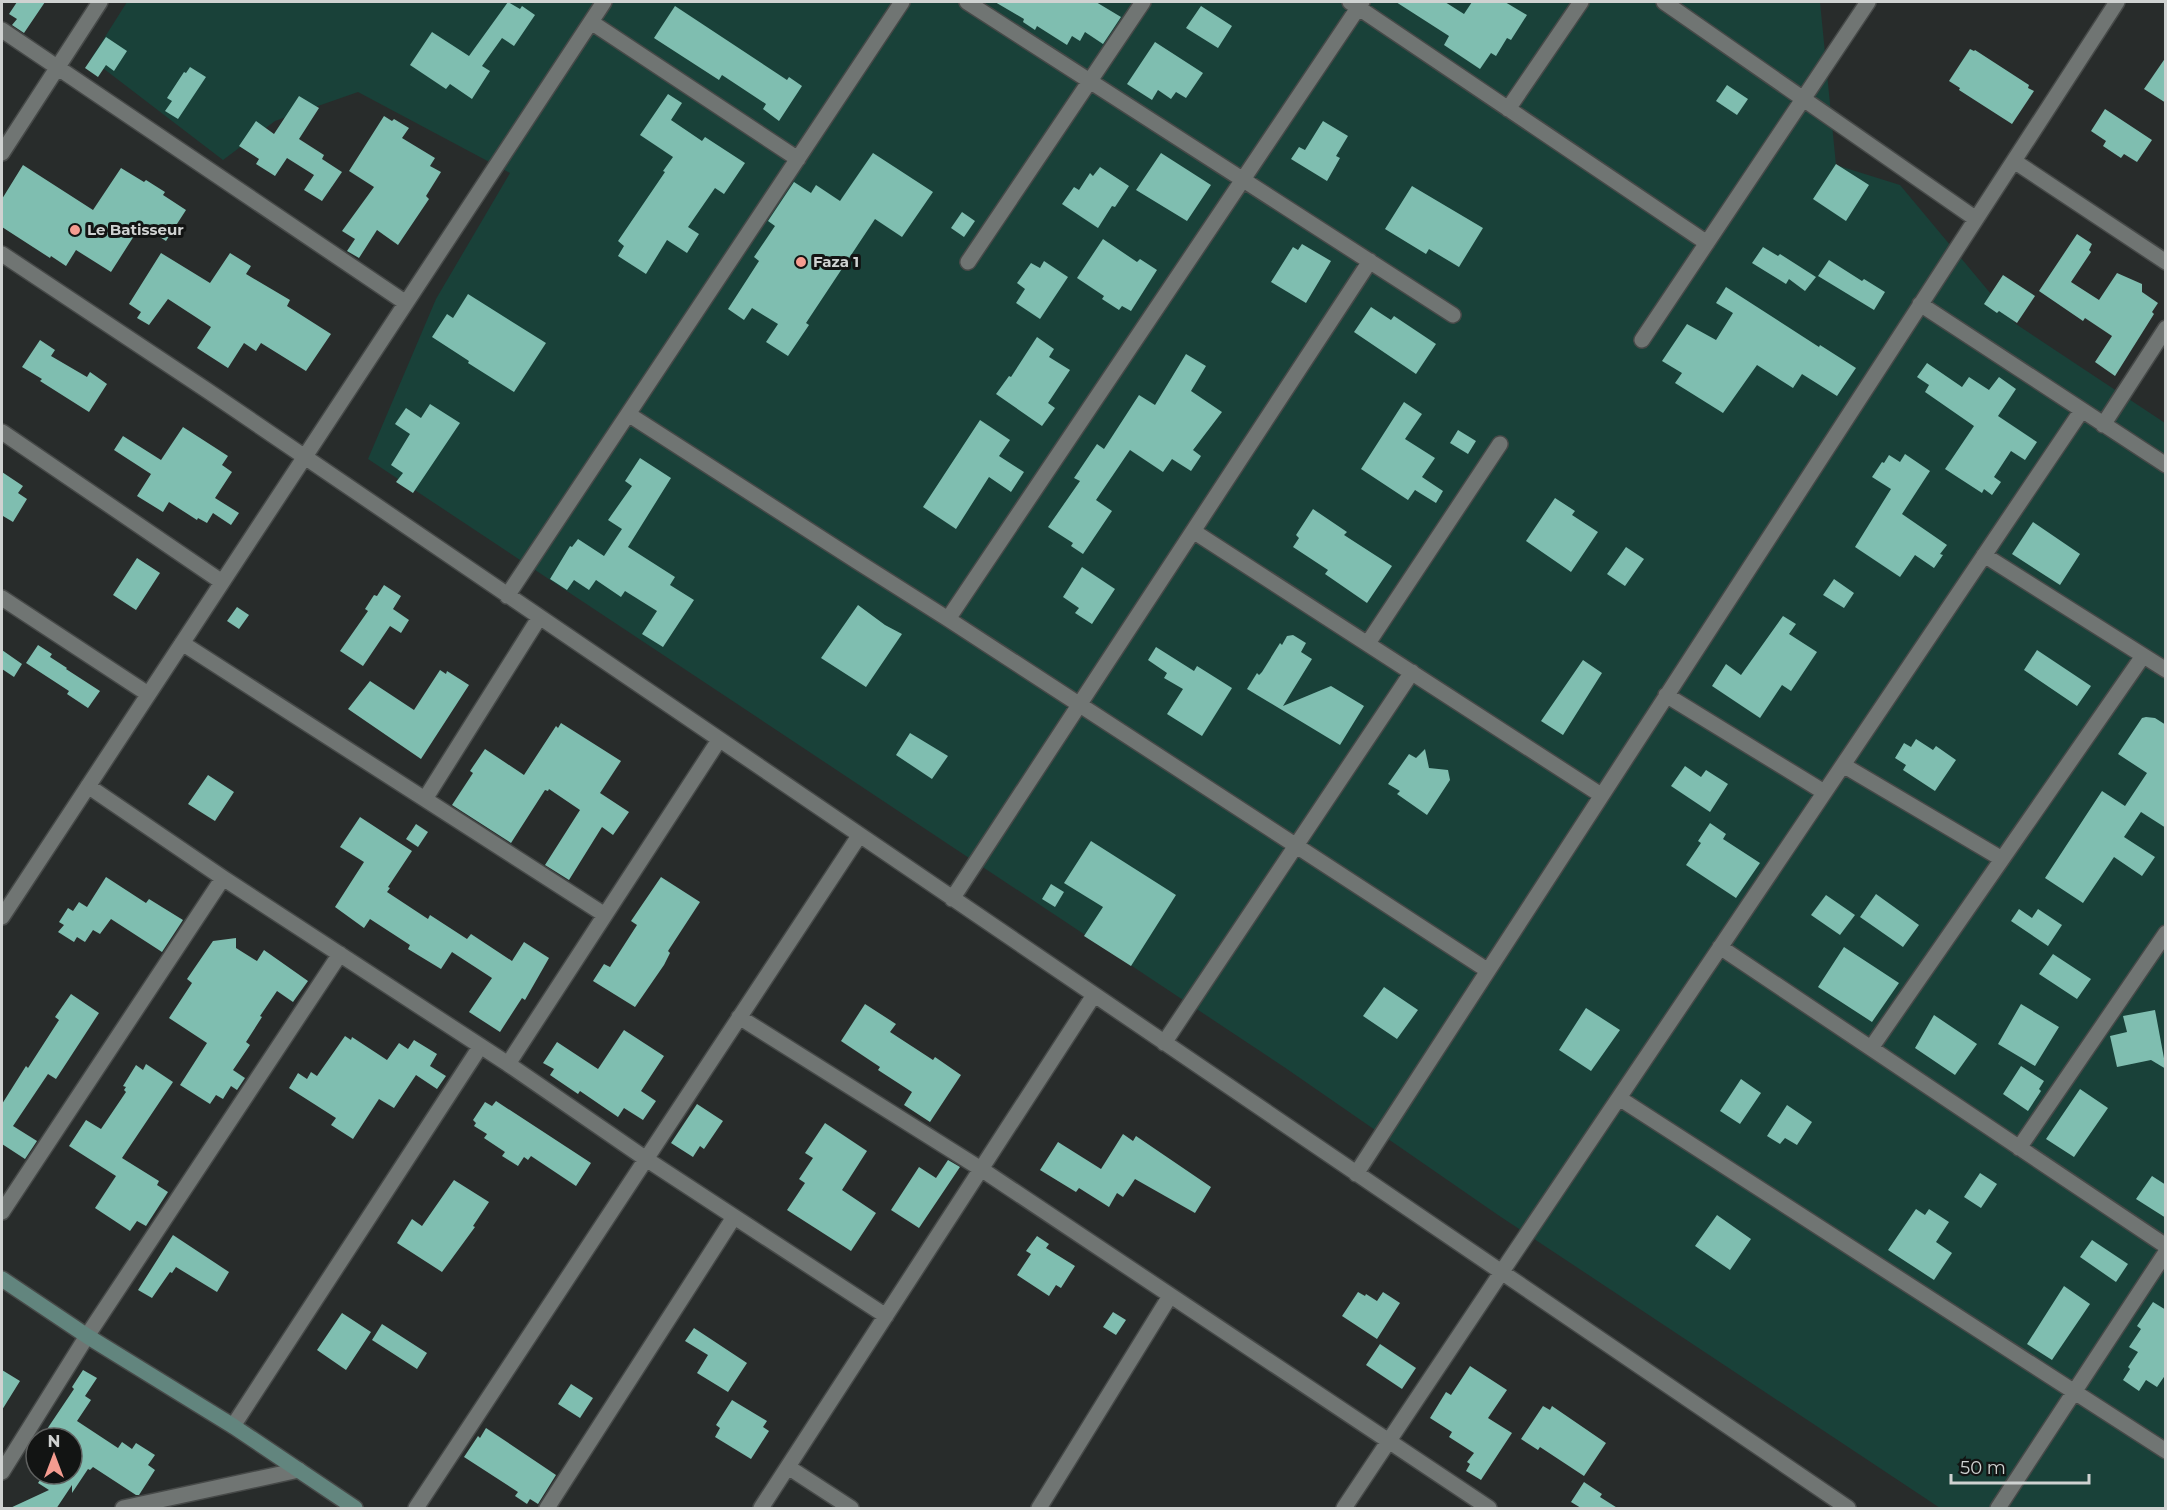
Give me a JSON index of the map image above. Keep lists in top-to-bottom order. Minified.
{"places":["Le Batisseur","Faza 1"],"scale_bar":"50 m","north":"top"}
